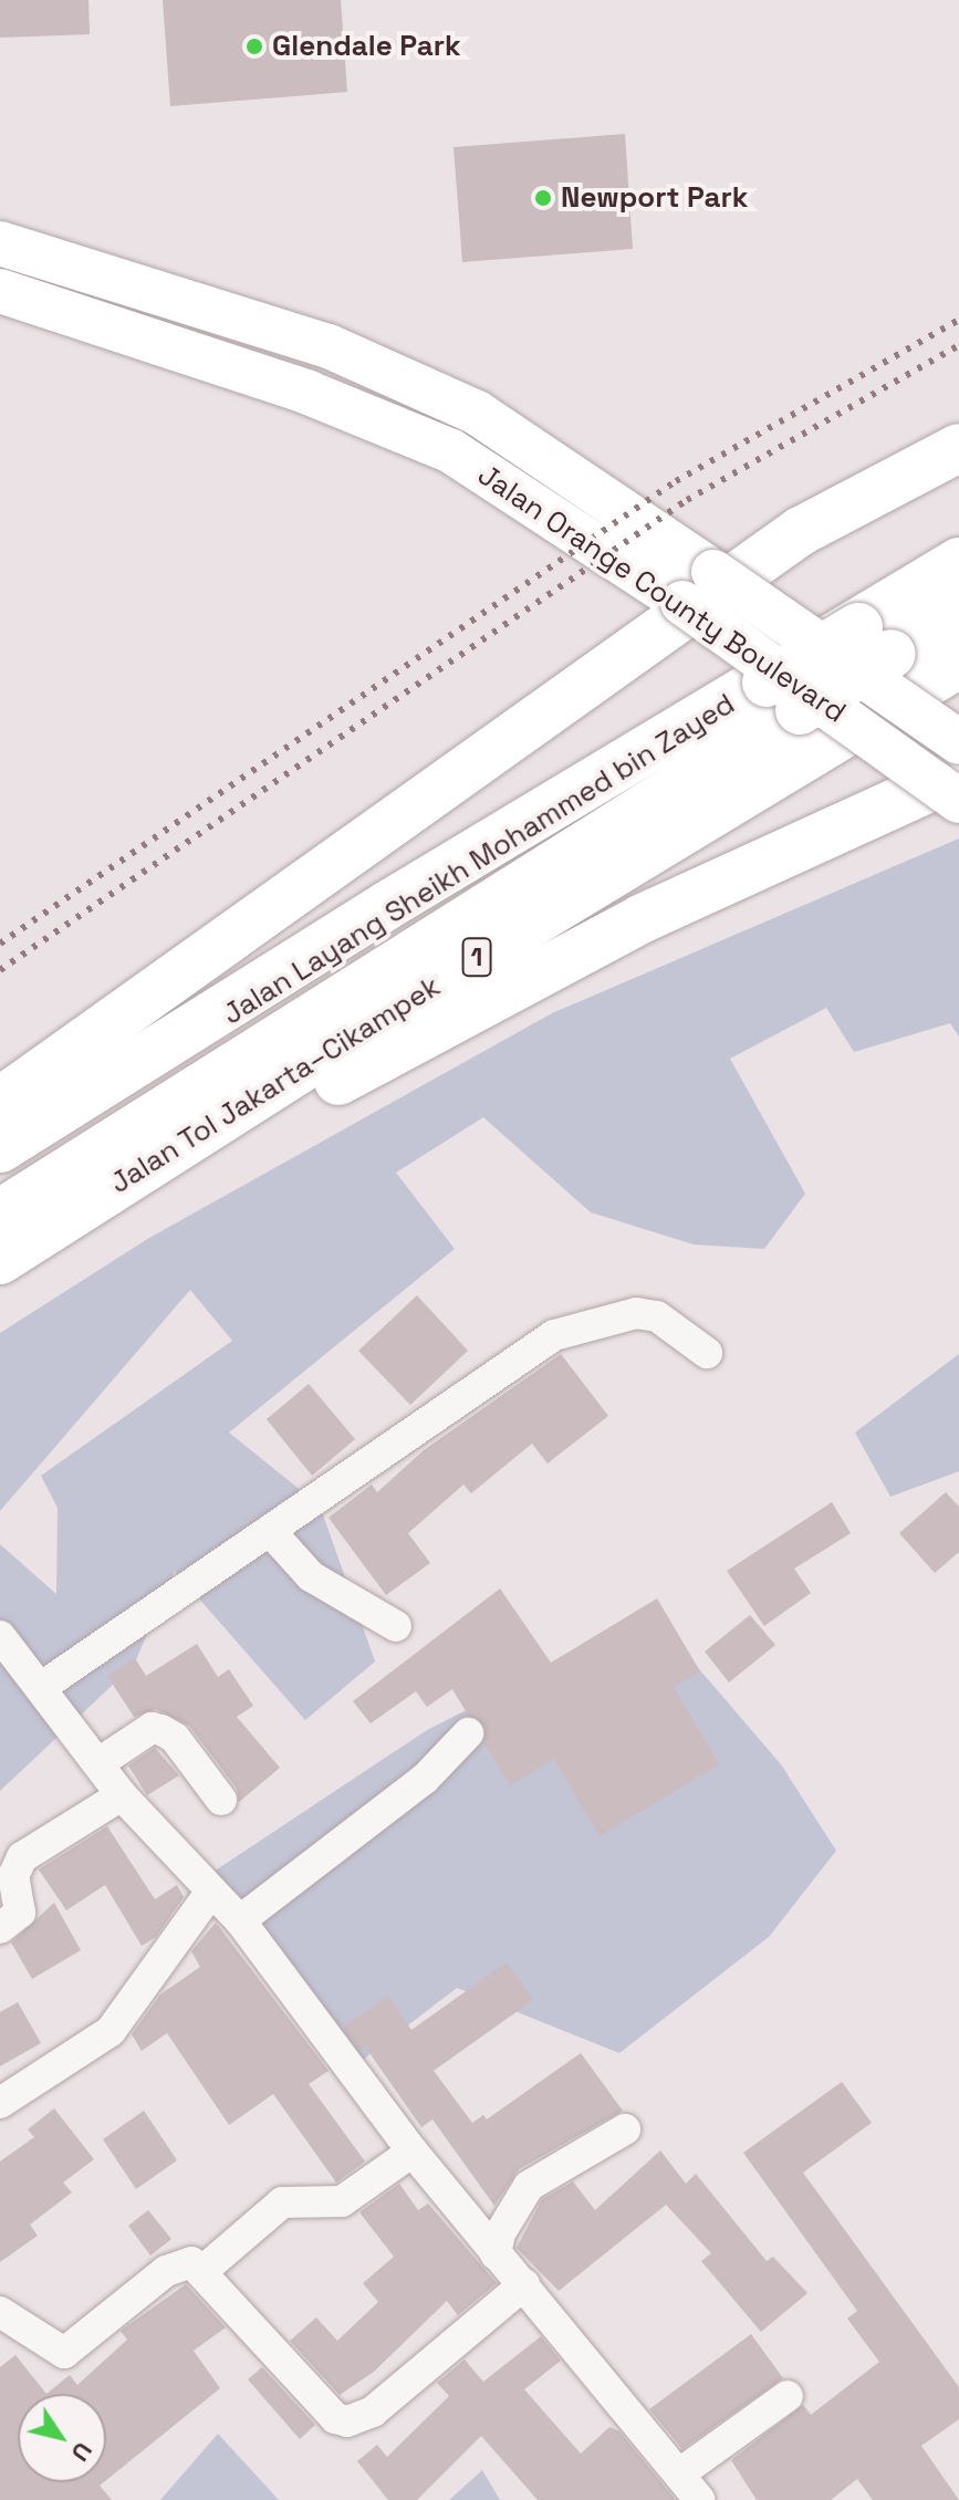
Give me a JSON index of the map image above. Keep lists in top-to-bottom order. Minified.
{"streets":{"highway":["Jalan Layang Sheikh Mohammed bin Zayed","1","Jalan Tol Jakarta–Cikampek"],"main road":["Jalan Orange County Boulevard"]},"places":["Glendale Park","Newport Park"],"north":"bottom right"}
